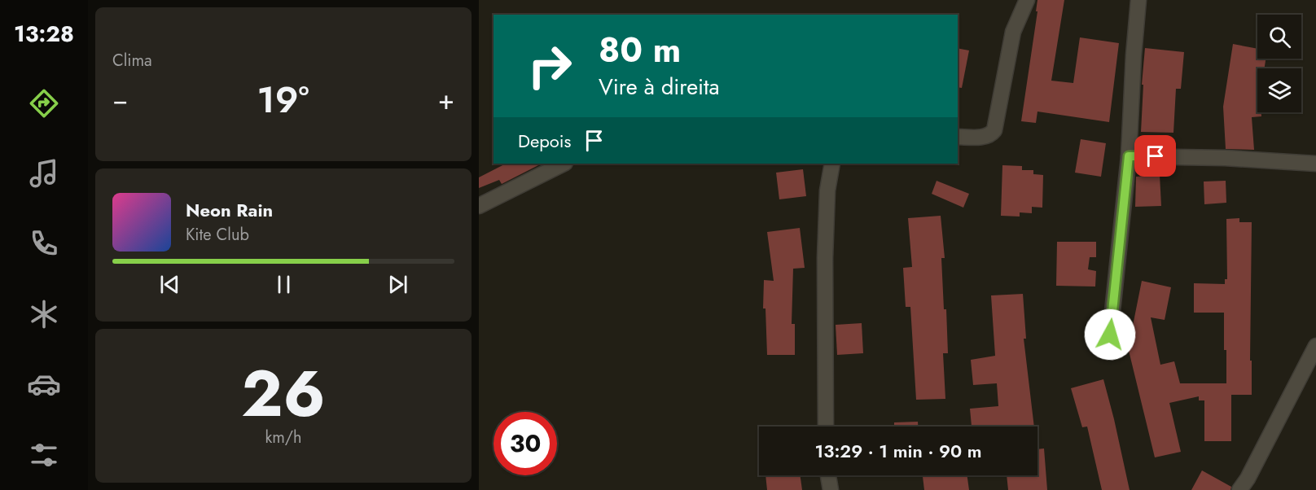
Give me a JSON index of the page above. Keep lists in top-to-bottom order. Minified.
{"page":{"tabs":"13:28","tile":["Clima",["26","km/h"]],"turn":["80 m","Vire à direita"],"heat":["−","19°","+"],"then":"Depois","song":["Neon Rain","Kite Club"],"limit":"30","trip":"13:29 · 1 min · 90 m"}}
